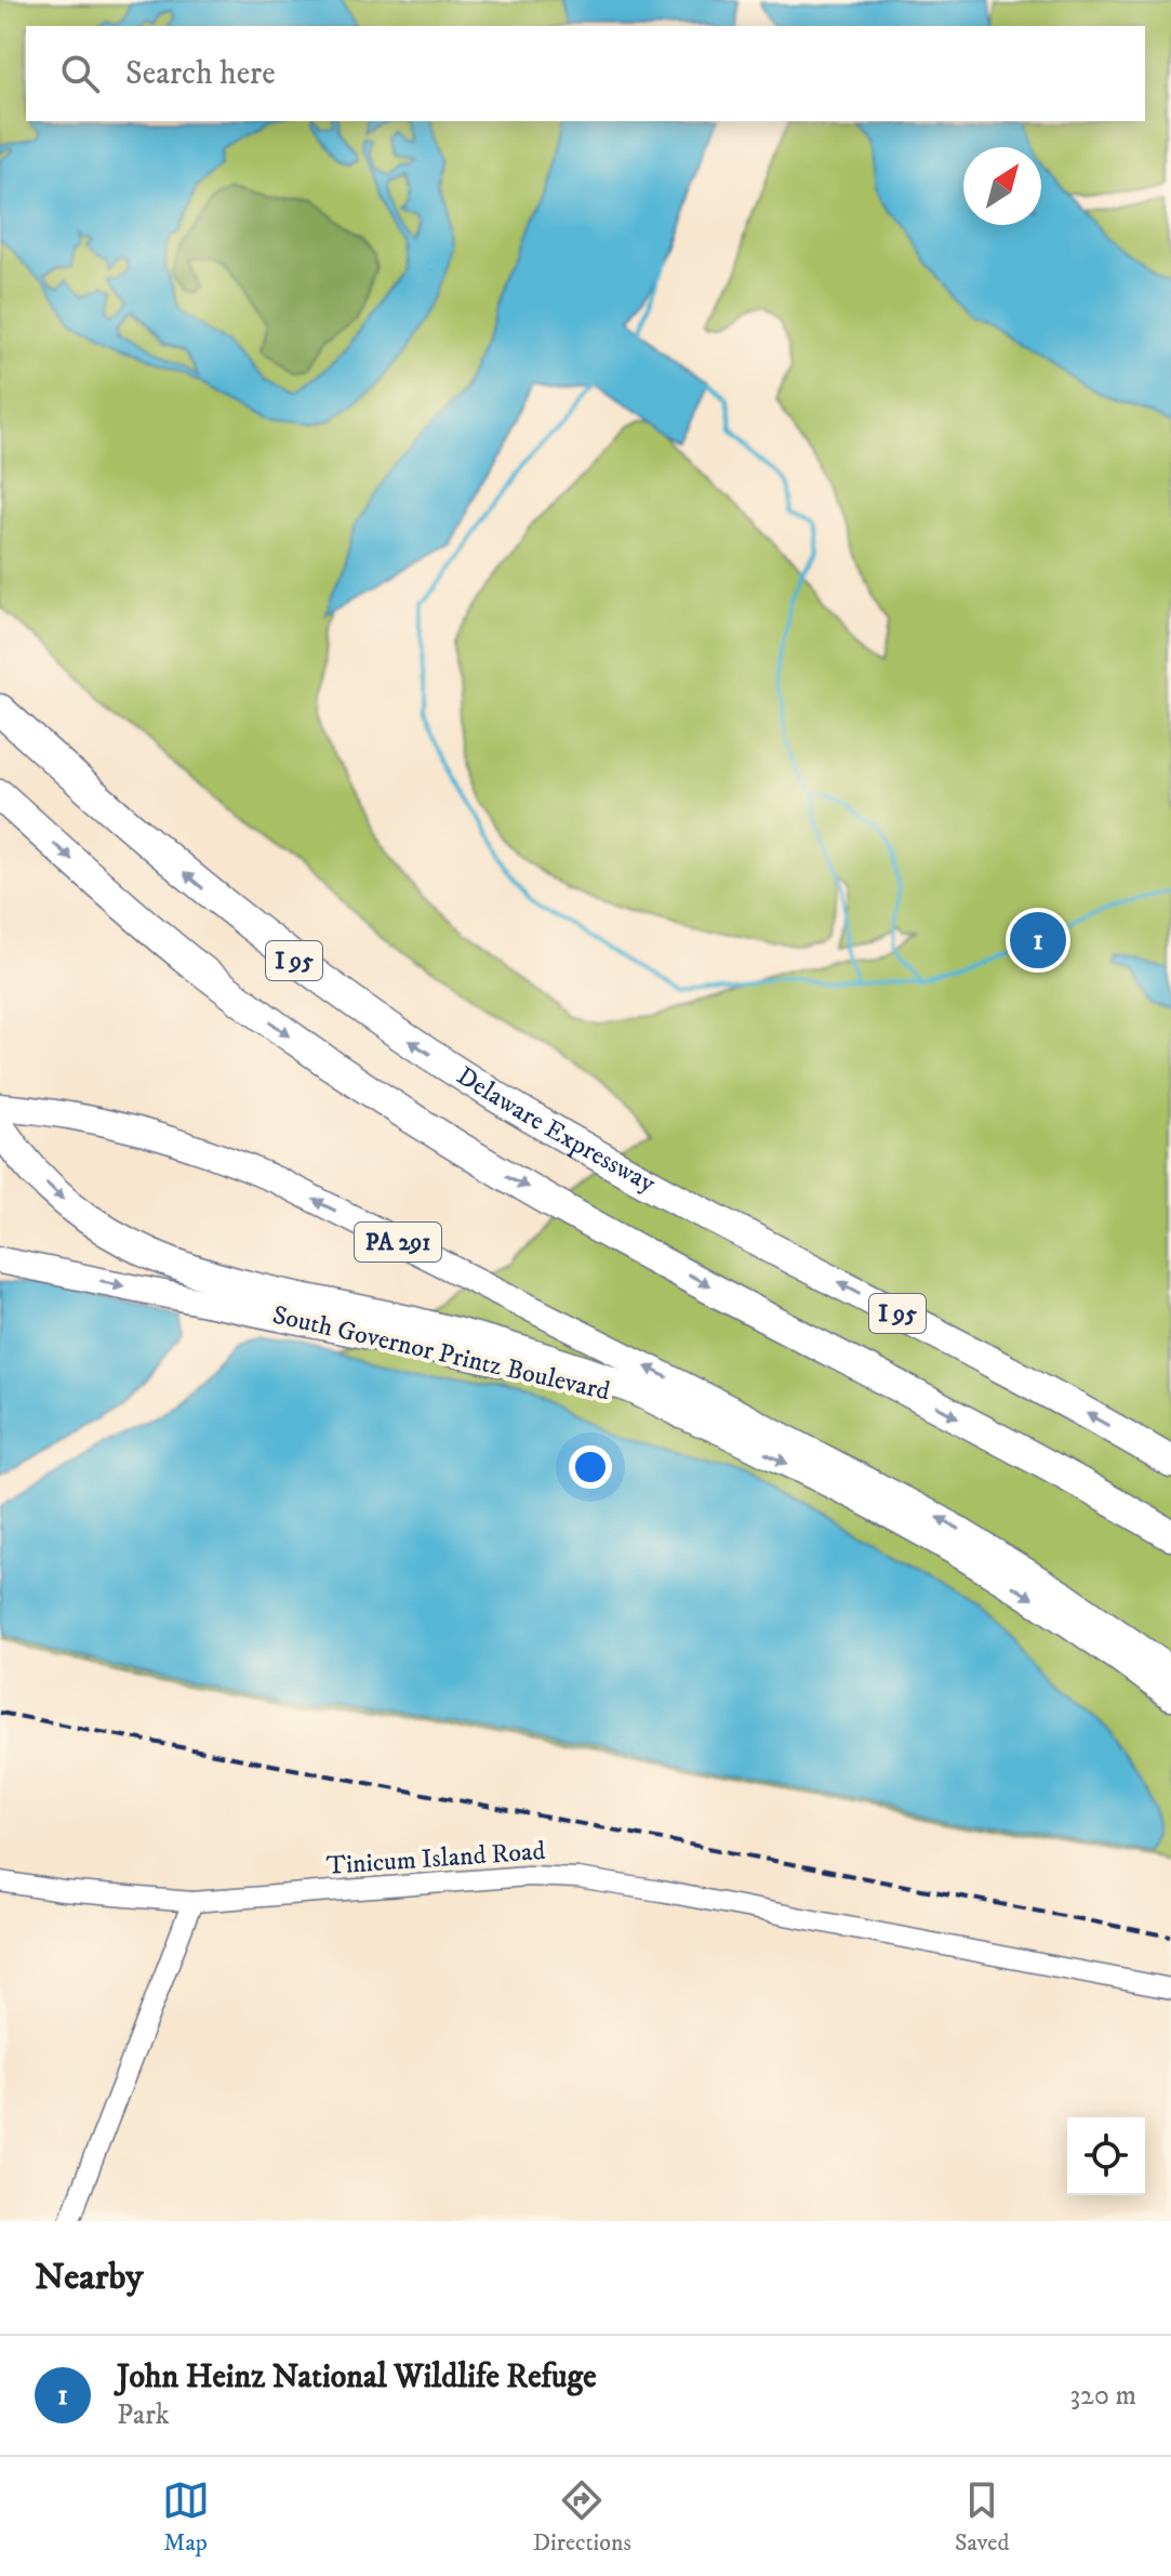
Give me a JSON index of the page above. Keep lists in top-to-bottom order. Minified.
{"streets":{"highway":["I 95","Delaware Expressway"],"main road":["PA 291","South Governor Printz Boulevard"],"street":["Tinicum Island Road"]},"north":"top right","page":{"search":"Search here","pins":"1","heading":"Nearby","list":[{"mark":"1","name":"John Heinz National Wildlife Refuge","note":"Park","value":"320 m"}],"nav":["Map","Directions","Saved"]}}
